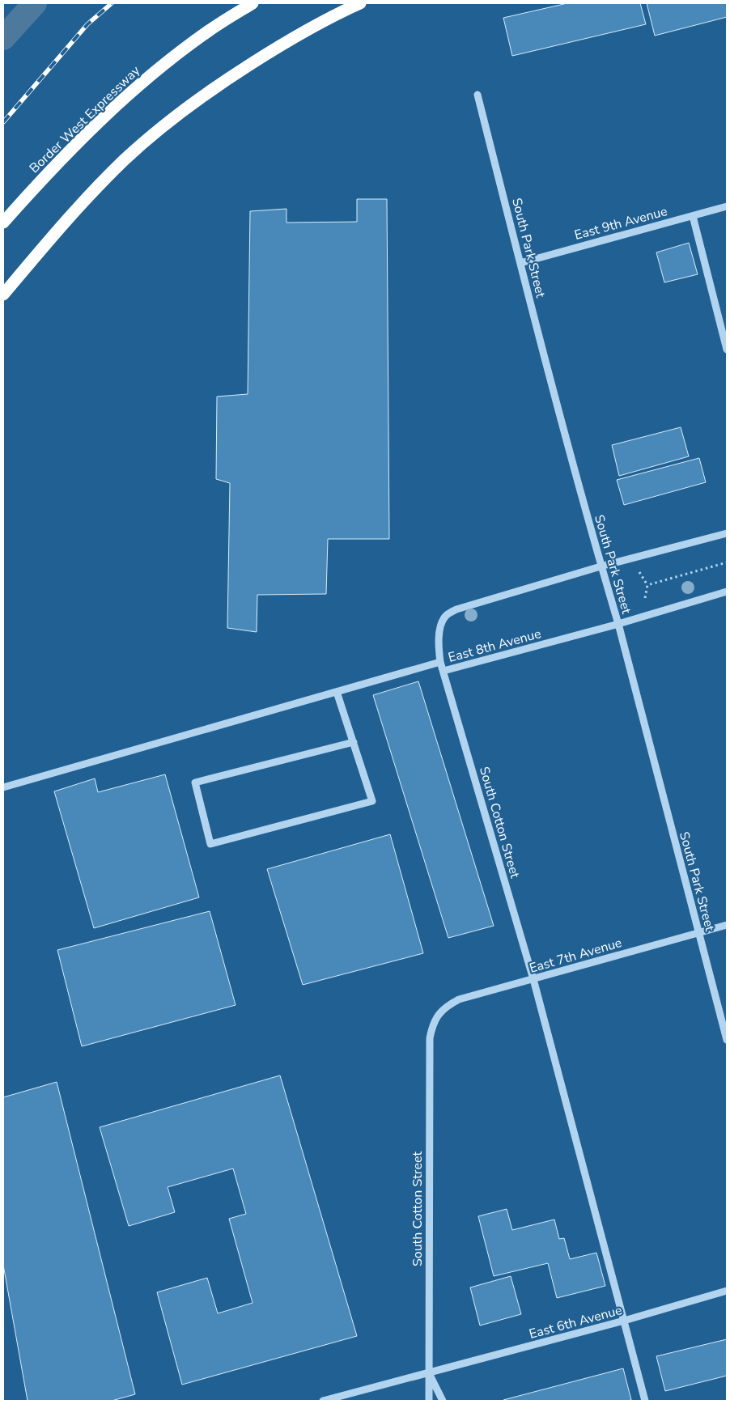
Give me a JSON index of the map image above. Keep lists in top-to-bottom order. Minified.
{"streets":{"highway":["Border West Expressway"],"street":["East 9th Avenue","South Park Street","East 8th Avenue","South Cotton Street","East 7th Avenue","East 6th Avenue"]},"crossings":[["East 9th Avenue","South Park Street"],["South Park Street","East 8th Avenue"],["South Park Street","East 7th Avenue"],["East 8th Avenue","South Cotton Street"],["South Cotton Street","East 7th Avenue"],["South Cotton Street","East 6th Avenue"]]}
